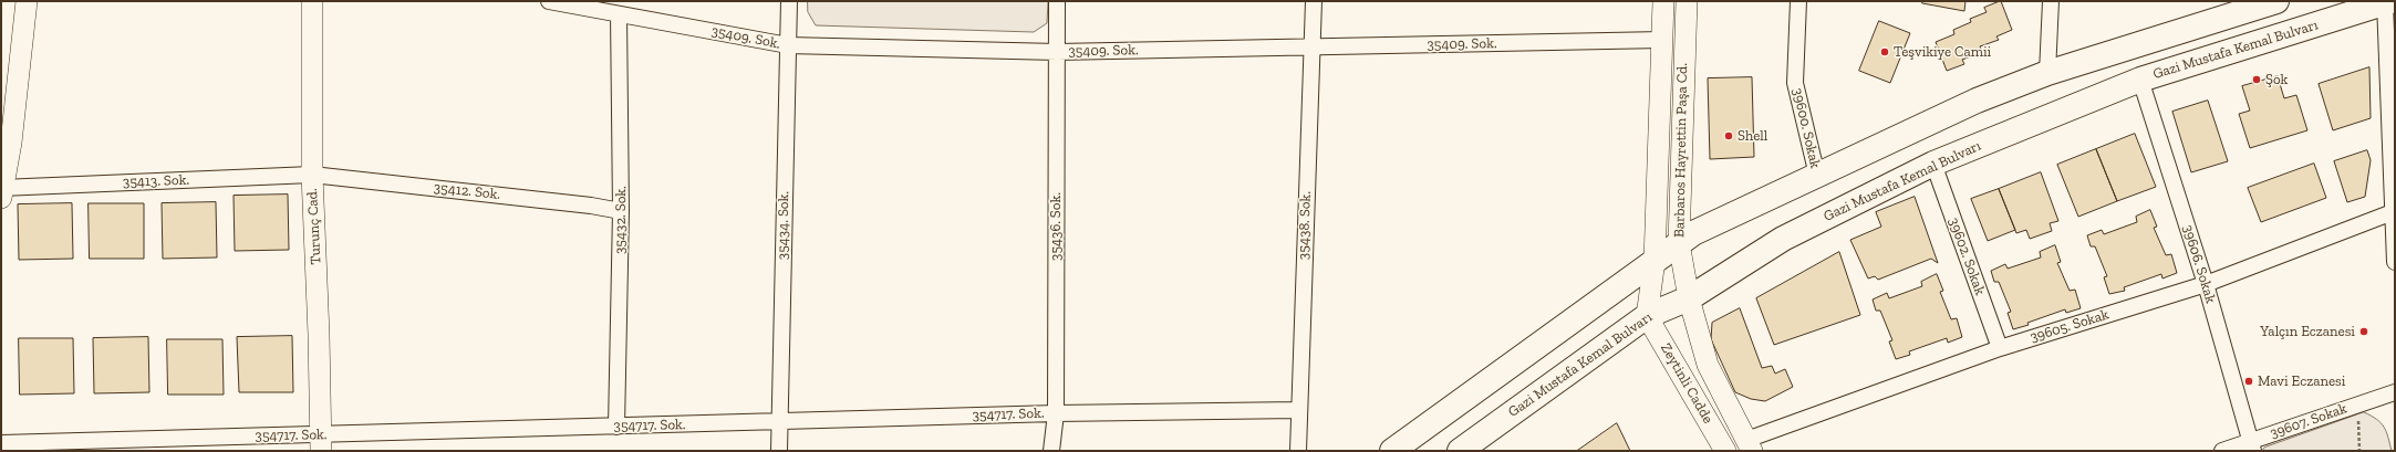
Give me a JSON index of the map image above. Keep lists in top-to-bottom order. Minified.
{"streets":{"highway":["Gazi Mustafa Kemal Bulvarı"],"street":["35409. Sok.","39600. Sokak","Barbaros Hayrettin Paşa Cd.","35413. Sok.","35412. Sok.","35432. Sok.","35434. Sok.","35438. Sok.","Turunç Cad.","35436. Sok.","39602. Sokak","39606. Sokak","39605. Sokak","Zeytinli Cadde","354717. Sok.","39607. Sokak"]},"crossings":[["35409. Sok.","35432. Sok."],["35409. Sok.","35434. Sok."],["35409. Sok.","35438. Sok."],["35409. Sok.","35436. Sok."],["Gazi Mustafa Kemal Bulvarı","Barbaros Hayrettin Paşa Cd."],["Gazi Mustafa Kemal Bulvarı","39602. Sokak"],["Gazi Mustafa Kemal Bulvarı","39606. Sokak"],["Gazi Mustafa Kemal Bulvarı","Zeytinli Cadde"],["Barbaros Hayrettin Paşa Cd.","Zeytinli Cadde"],["35413. Sok.","35412. Sok."],["35413. Sok.","Turunç Cad."],["35412. Sok.","35432. Sok."],["35412. Sok.","Turunç Cad."],["35432. Sok.","354717. Sok."],["35434. Sok.","354717. Sok."],["35438. Sok.","354717. Sok."],["Turunç Cad.","354717. Sok."],["35436. Sok.","354717. Sok."],["39602. Sokak","39605. Sokak"],["39606. Sokak","39605. Sokak"],["39606. Sokak","39607. Sokak"],["39605. Sokak","Zeytinli Cadde"]],"places":["Teşvikiye Camii","Şok","Shell","Yalçın Eczanesi","Mavi Eczanesi"]}
